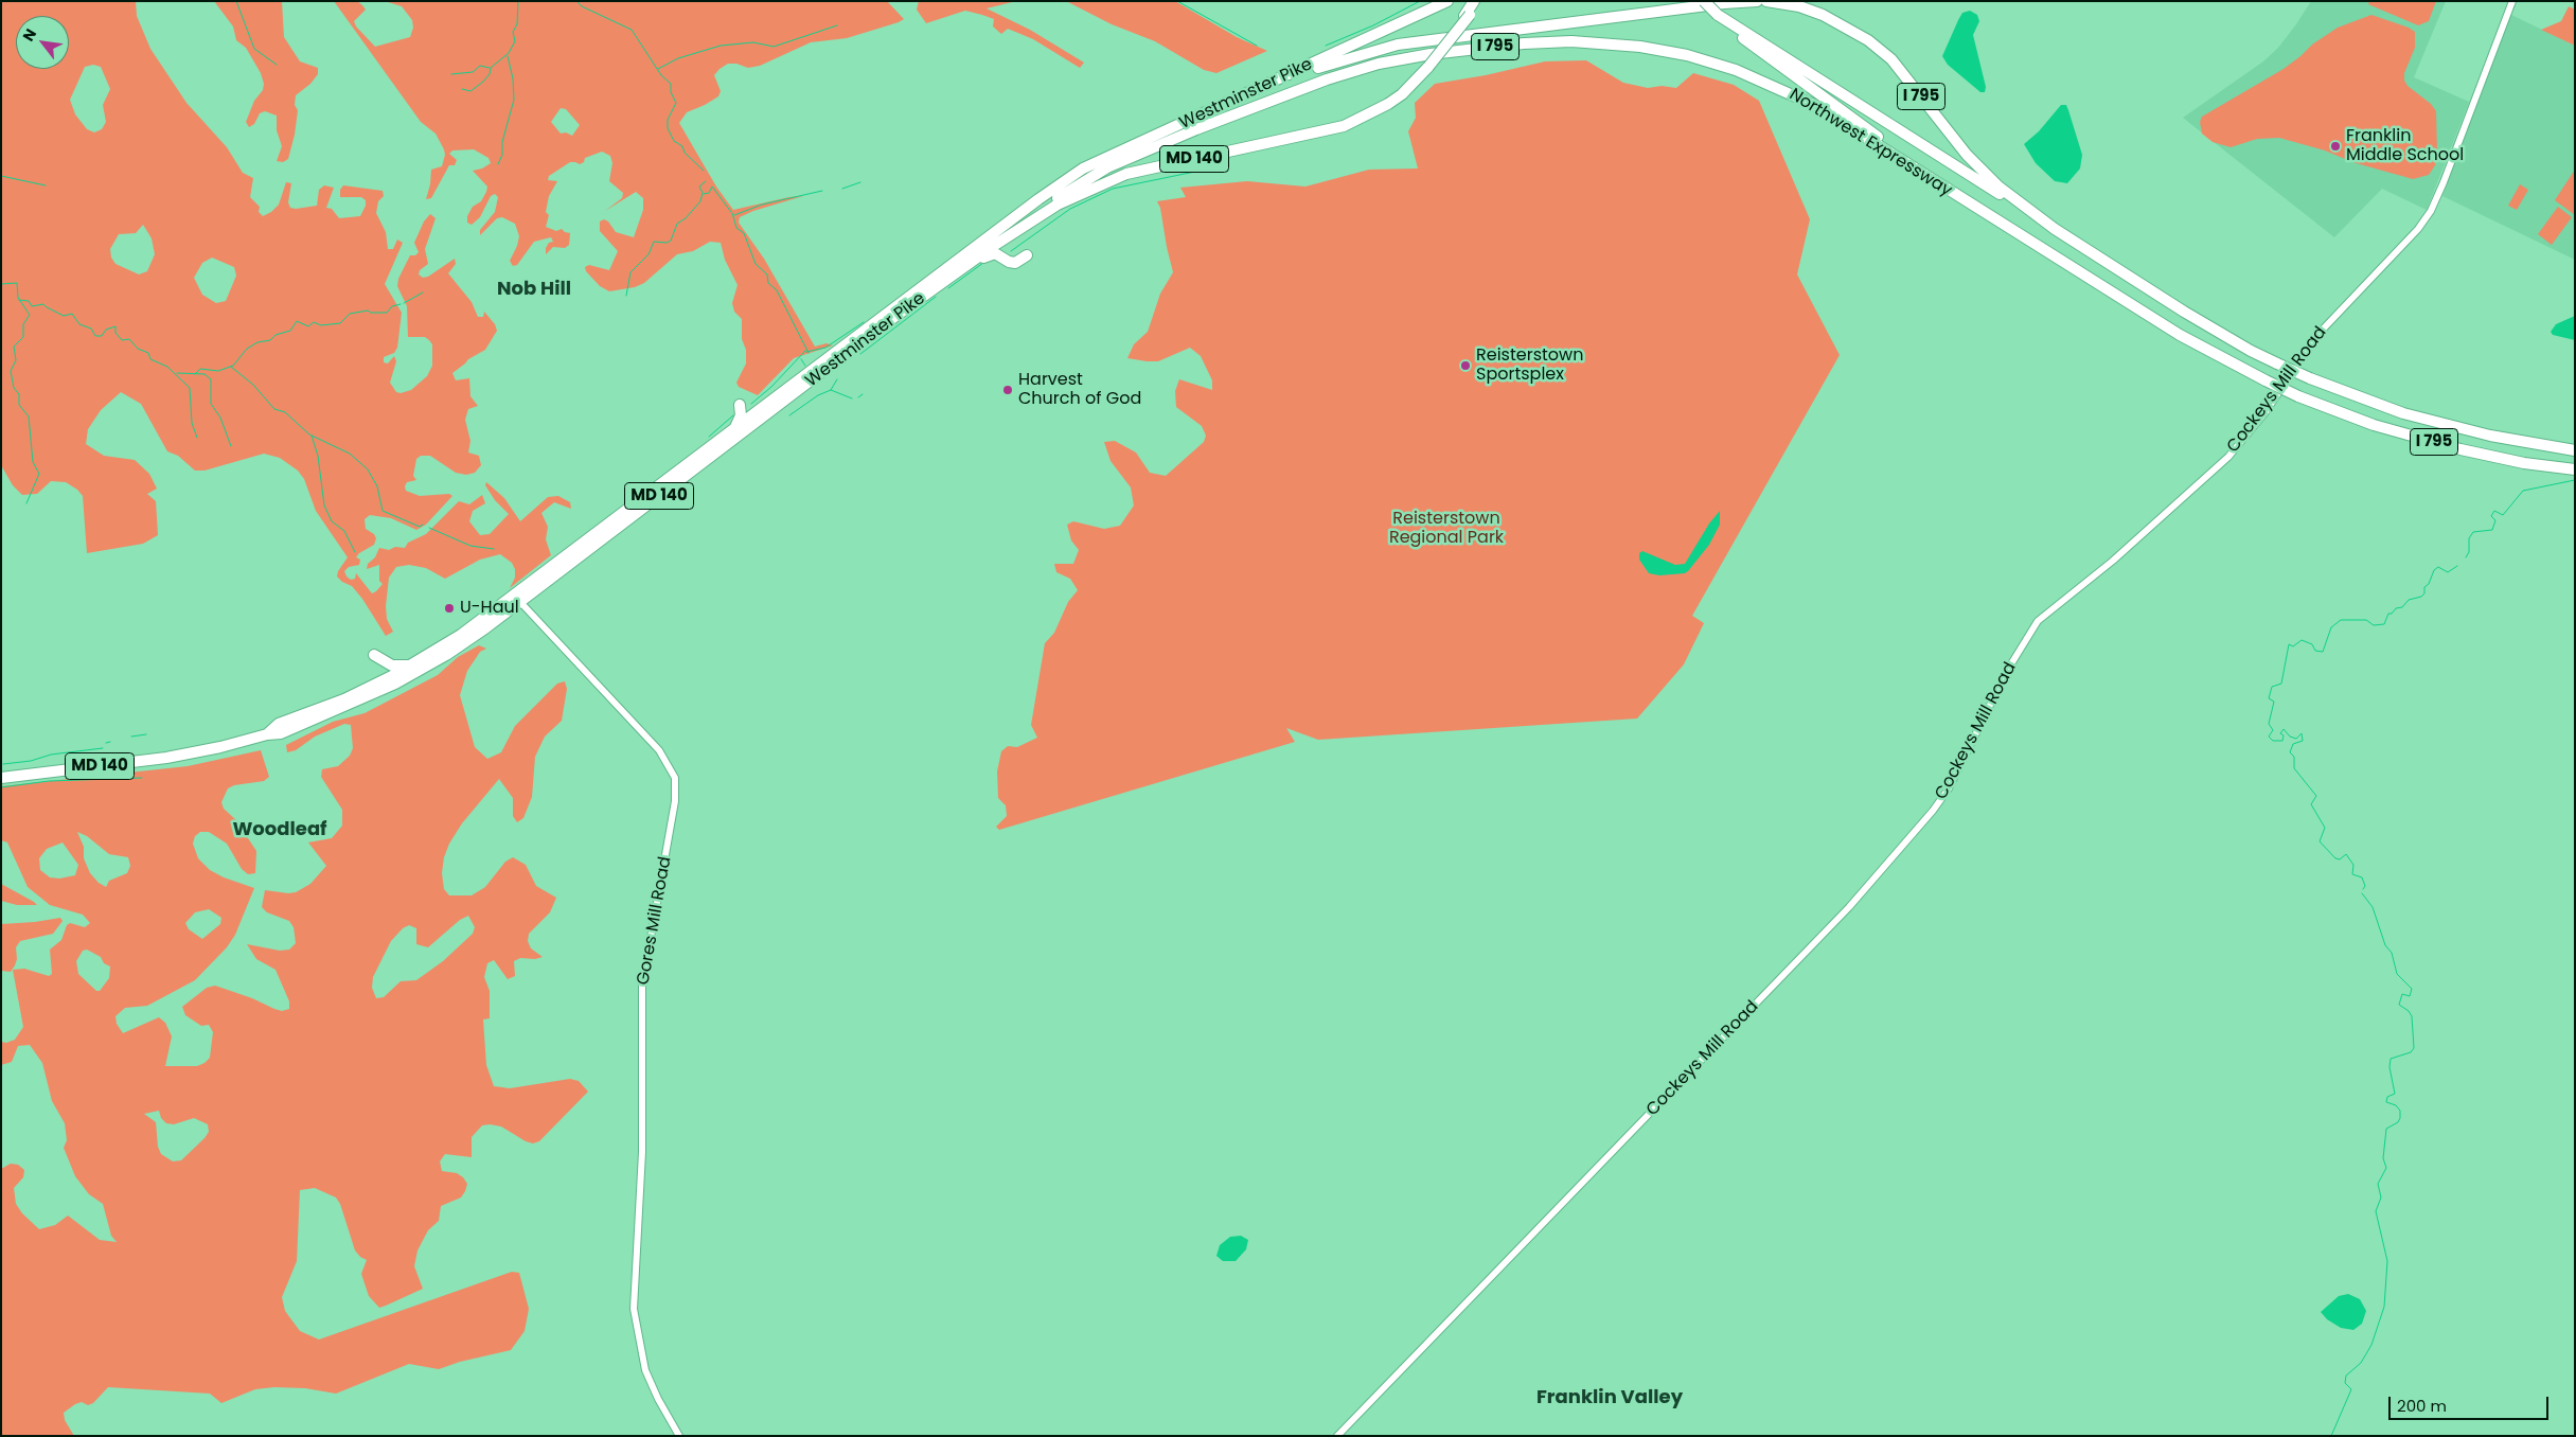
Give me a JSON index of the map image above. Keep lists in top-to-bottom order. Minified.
{"streets":{"highway":["I 795","Westminster Pike","Northwest Expressway","MD 140"],"street":["Cockeys Mill Road","Gores Mill Road"]},"crossings":[["I 795","Westminster Pike"],["Westminster Pike","Northwest Expressway"],["Westminster Pike","Gores Mill Road"]],"districts":["Nob Hill","Woodleaf","Franklin Valley"],"parks":["Reisterstown Regional Park"],"places":["Franklin Middle School","Reisterstown Sportsplex","Harvest Church of God","U-Haul"],"scale_bar":"200 m","north":"top left"}
